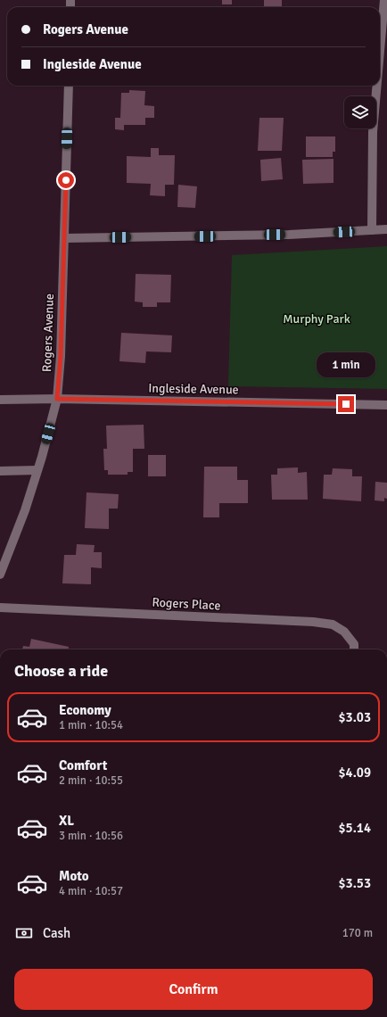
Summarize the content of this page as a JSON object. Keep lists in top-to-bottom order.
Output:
{
  "streets": {
    "street": ["Rogers Avenue", "Ingleside Avenue", "Rogers Place"]
  },
  "crossings": [
    ["Rogers Avenue", "Ingleside Avenue"]
  ],
  "parks": ["Murphy Park"],
  "page": {
    "banner": ["Rogers Avenue", "Ingleside Avenue"],
    "bubble": "1 min",
    "heading": "Choose a ride",
    "list": [
      {
        "name": "Economy",
        "note": "1 min · 10:54",
        "value": "$3.03"
      },
      {
        "name": "Comfort",
        "note": "2 min · 10:55",
        "value": "$4.09"
      },
      {
        "name": "XL",
        "note": "3 min · 10:56",
        "value": "$5.14"
      },
      {
        "name": "Moto",
        "note": "4 min · 10:57",
        "value": "$3.53"
      }
    ],
    "pay": ["Cash", "170 m"],
    "buttons": "Confirm"
  }
}
